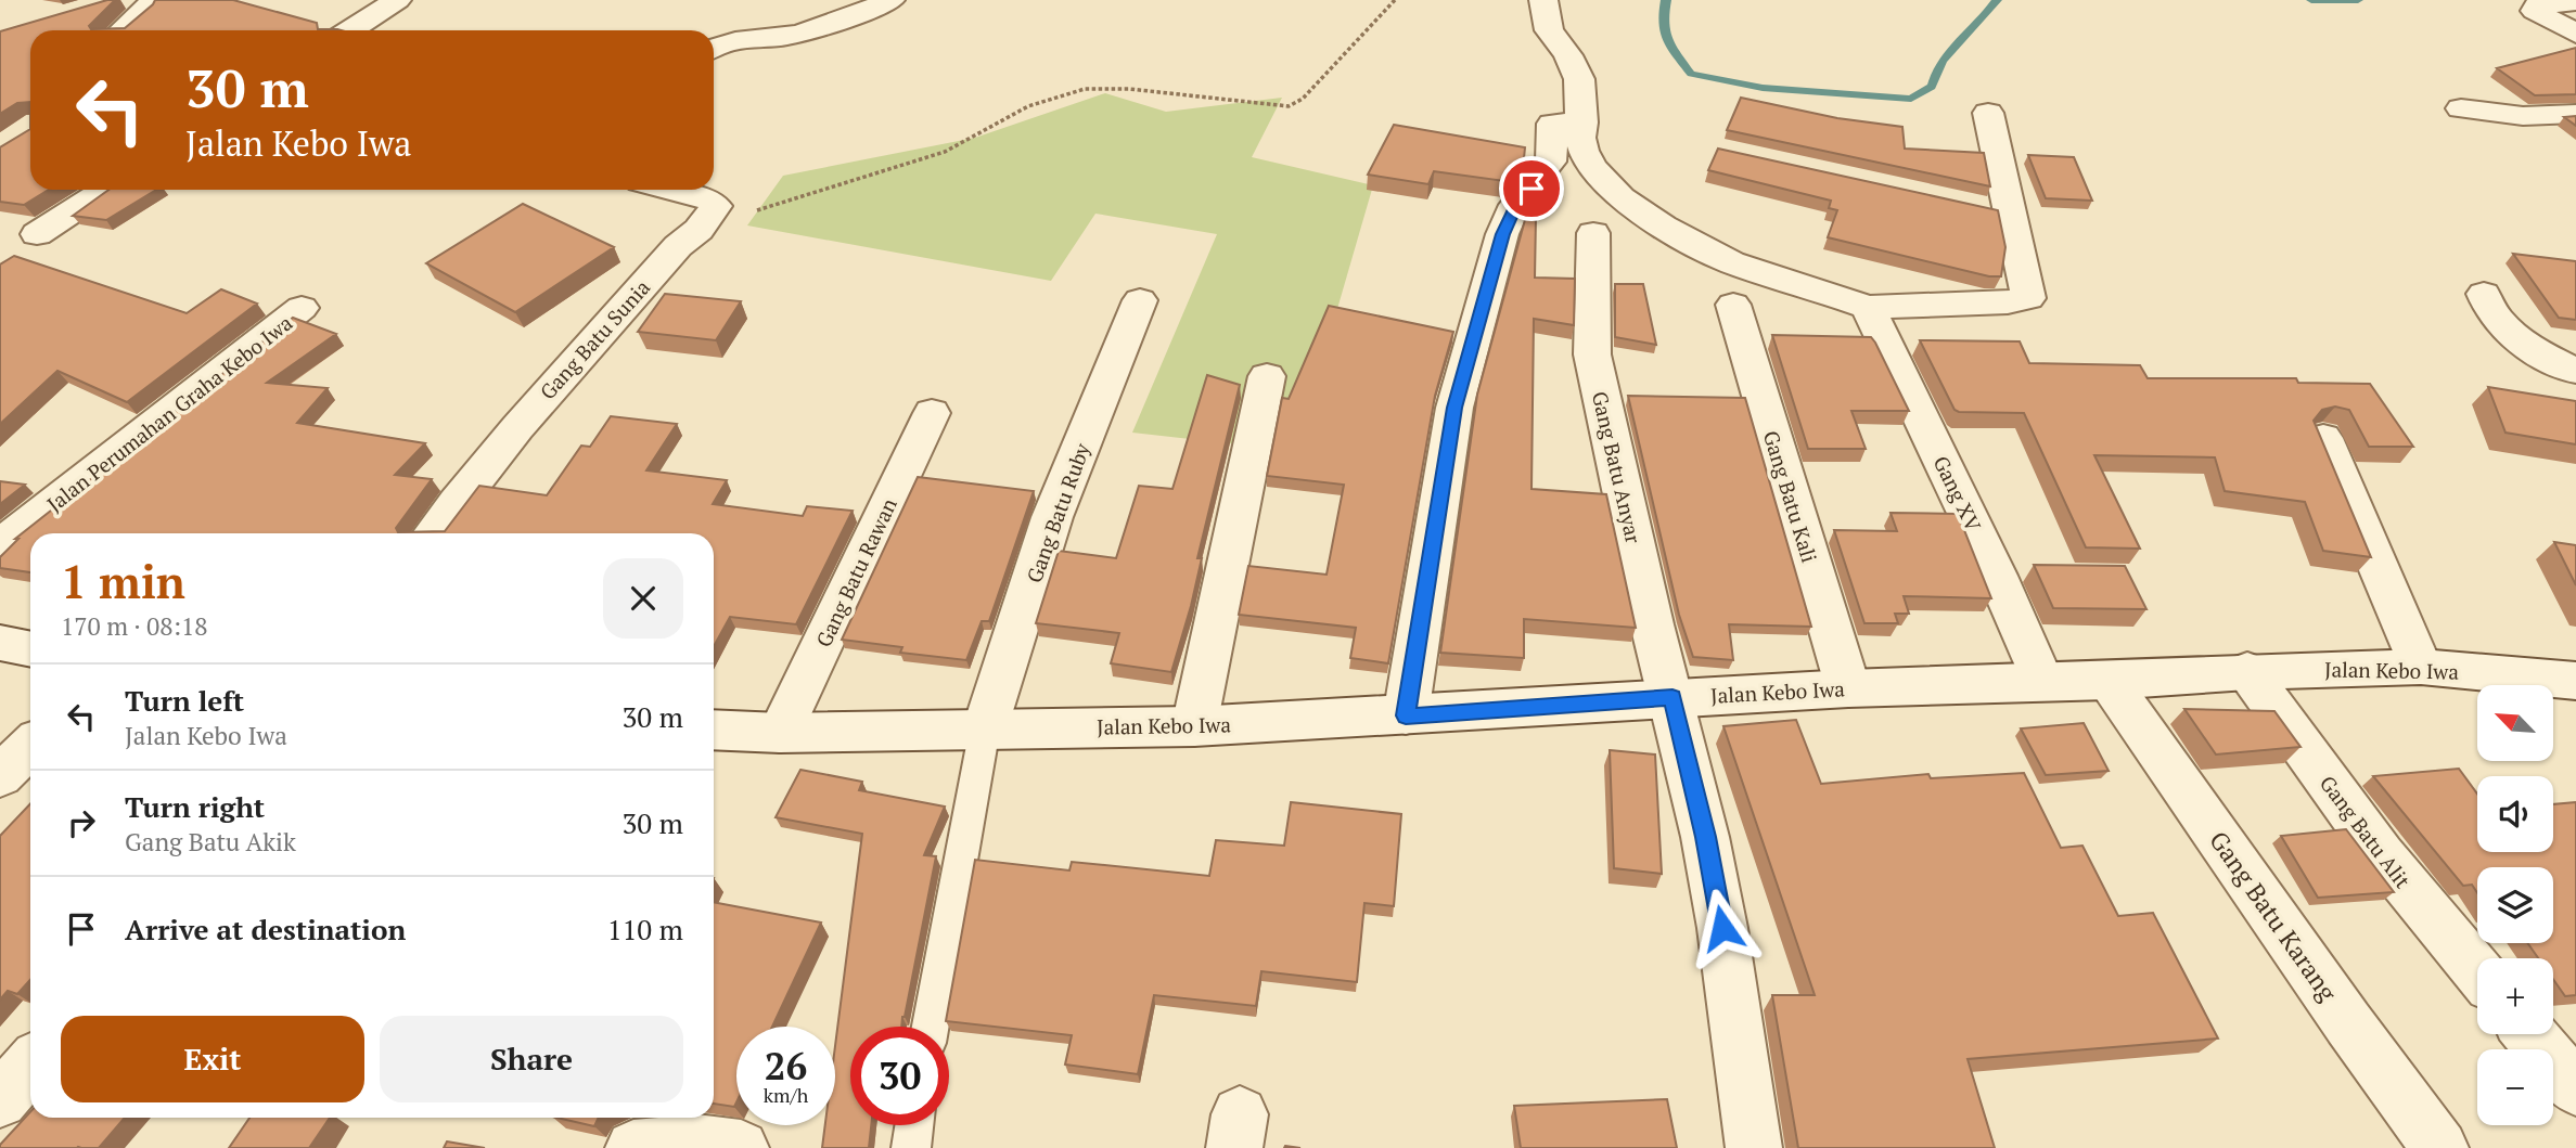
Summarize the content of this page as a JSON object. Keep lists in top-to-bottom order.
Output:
{
  "streets": {
    "street": [
      "Gang Batu Sunia",
      "Jalan Perumahan Graha Kebo Iwa",
      "Gang Batu Anyar",
      "Gang XV",
      "Gang Batu Kali",
      "Gang Batu Ruby",
      "Gang Batu Rawan",
      "Jalan Kebo Iwa",
      "Gang Batu Alit",
      "Gang Batu Karang"
    ]
  },
  "crossings": [
    ["Gang Batu Anyar", "Jalan Kebo Iwa"],
    ["Gang XV", "Jalan Kebo Iwa"],
    ["Gang Batu Kali", "Jalan Kebo Iwa"],
    ["Gang Batu Ruby", "Jalan Kebo Iwa"],
    ["Gang Batu Rawan", "Jalan Kebo Iwa"],
    ["Jalan Kebo Iwa", "Gang Batu Alit"],
    ["Jalan Kebo Iwa", "Gang Batu Karang"]
  ],
  "north": "top left",
  "page": {
    "turn": ["30 m", "Jalan Kebo Iwa"],
    "heading": ["1 min", "170 m · 08:18"],
    "list": [
      {
        "name": "Turn left",
        "note": "Jalan Kebo Iwa",
        "value": "30 m"
      },
      {
        "name": "Turn right",
        "note": "Gang Batu Akik",
        "value": "30 m"
      },
      {
        "name": "Arrive at destination",
        "value": "110 m"
      }
    ],
    "map_buttons": ["+", "−"],
    "buttons": ["Exit", "Share"],
    "speed": "26 km/h",
    "limit": "30"
  }
}
